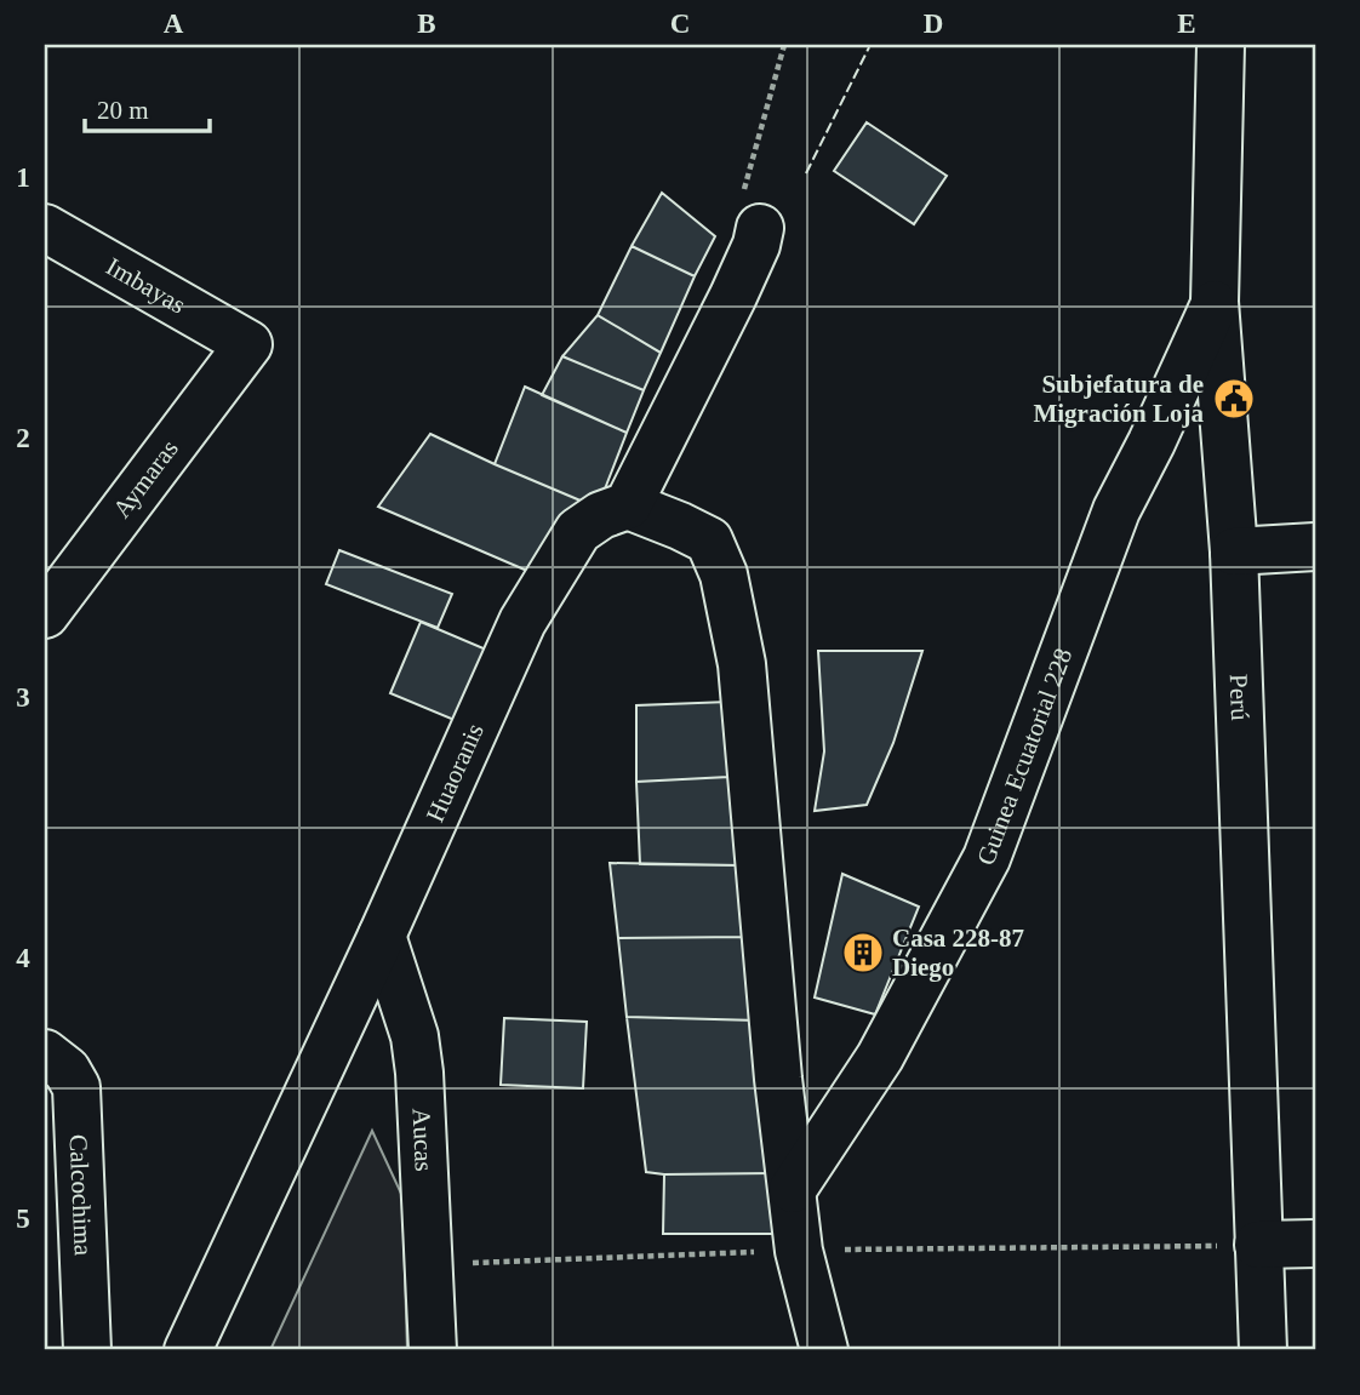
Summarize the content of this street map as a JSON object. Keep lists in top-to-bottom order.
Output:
{
  "streets": {
    "street": [
      "Imbayas",
      "Aymaras",
      "Perú",
      "Guinea Ecuatorial 228",
      "Huaoranis",
      "Aucas",
      "Calcochima"
    ]
  },
  "crossings": [
    ["Imbayas", "Aymaras"],
    ["Perú", "Guinea Ecuatorial 228"],
    ["Huaoranis", "Aucas"]
  ],
  "places": {
    "public building": ["Subjefatura de Migración Loja"],
    "building": ["Casa 228-87 Diego"]
  },
  "scale_bar": "20 m",
  "grid": {
    "columns": [
      "A",
      "B",
      "C",
      "D",
      "E"
    ],
    "rows": [
      "1",
      "2",
      "3",
      "4",
      "5"
    ]
  }
}
